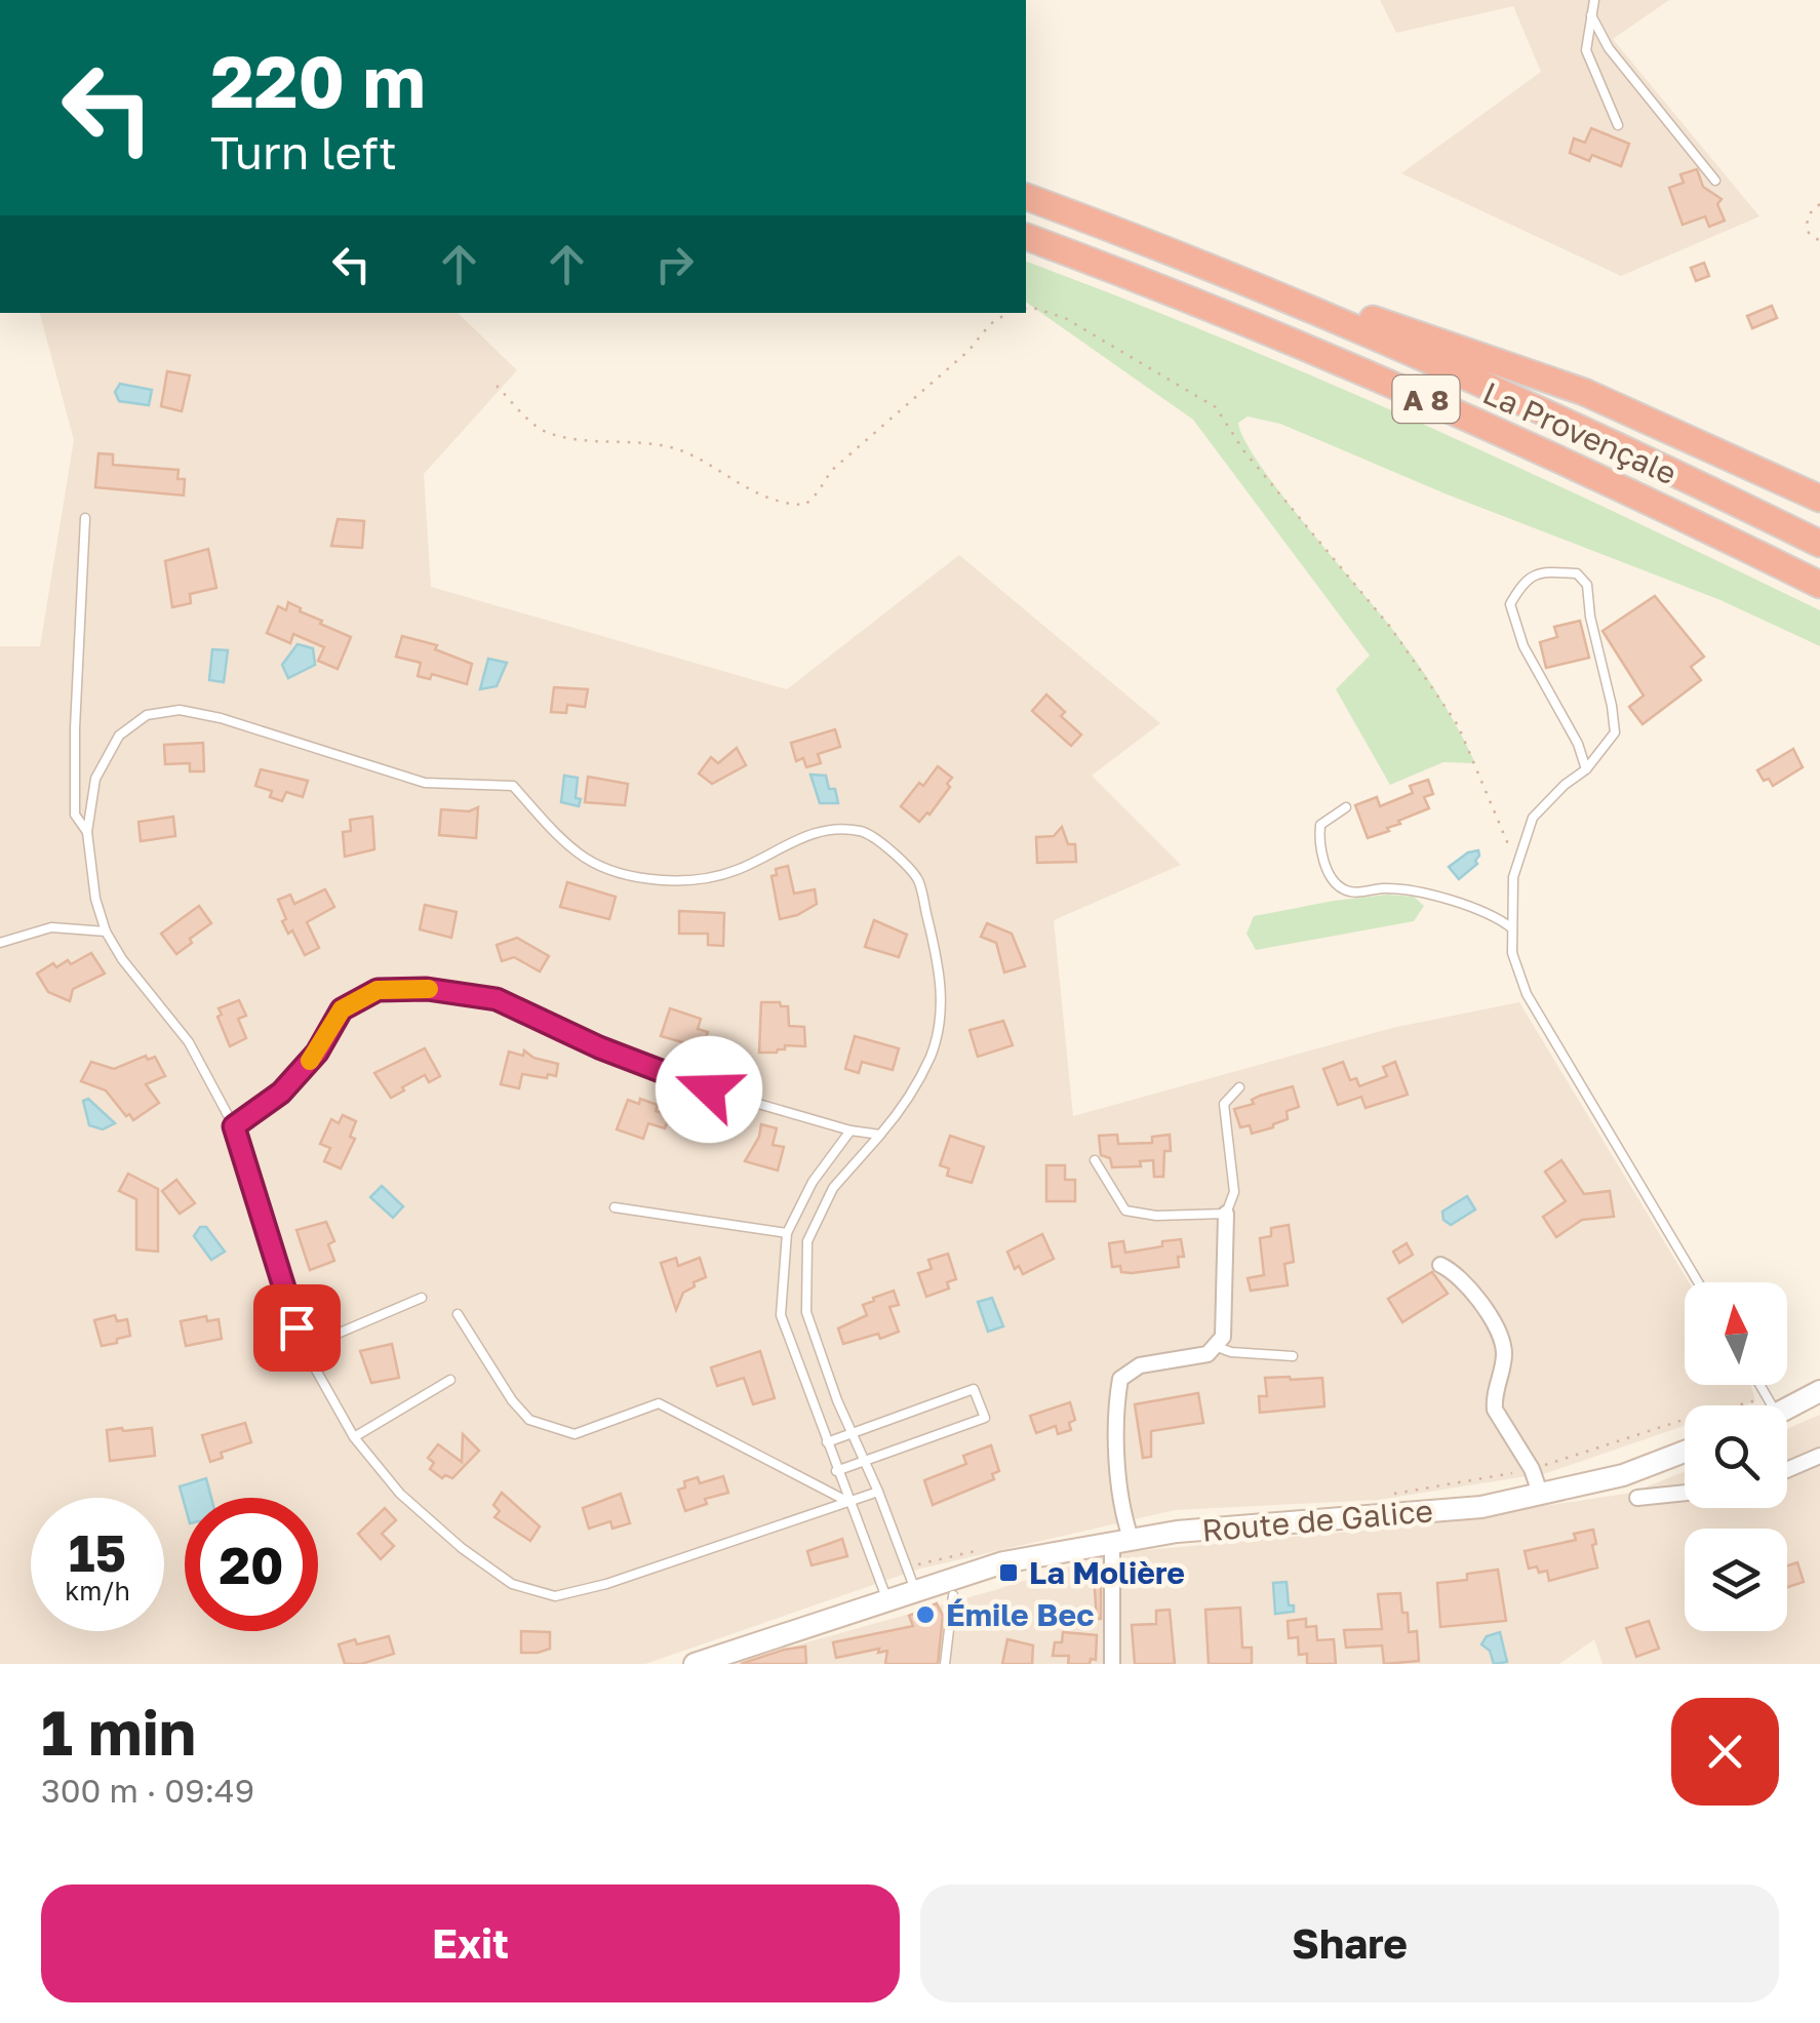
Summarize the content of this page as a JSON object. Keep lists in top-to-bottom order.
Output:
{
  "streets": {
    "highway": ["A 8", "La Provençale"],
    "main road": ["Route de Galice"]
  },
  "places": {
    "transit": ["La Molière"],
    "other": ["Émile Bec"]
  },
  "north": "top",
  "page": {
    "turn": ["220 m", "Turn left"],
    "speed": "15 km/h",
    "limit": "20",
    "heading": ["1 min", "300 m · 09:49"],
    "buttons": ["Exit", "Share"]
  }
}
